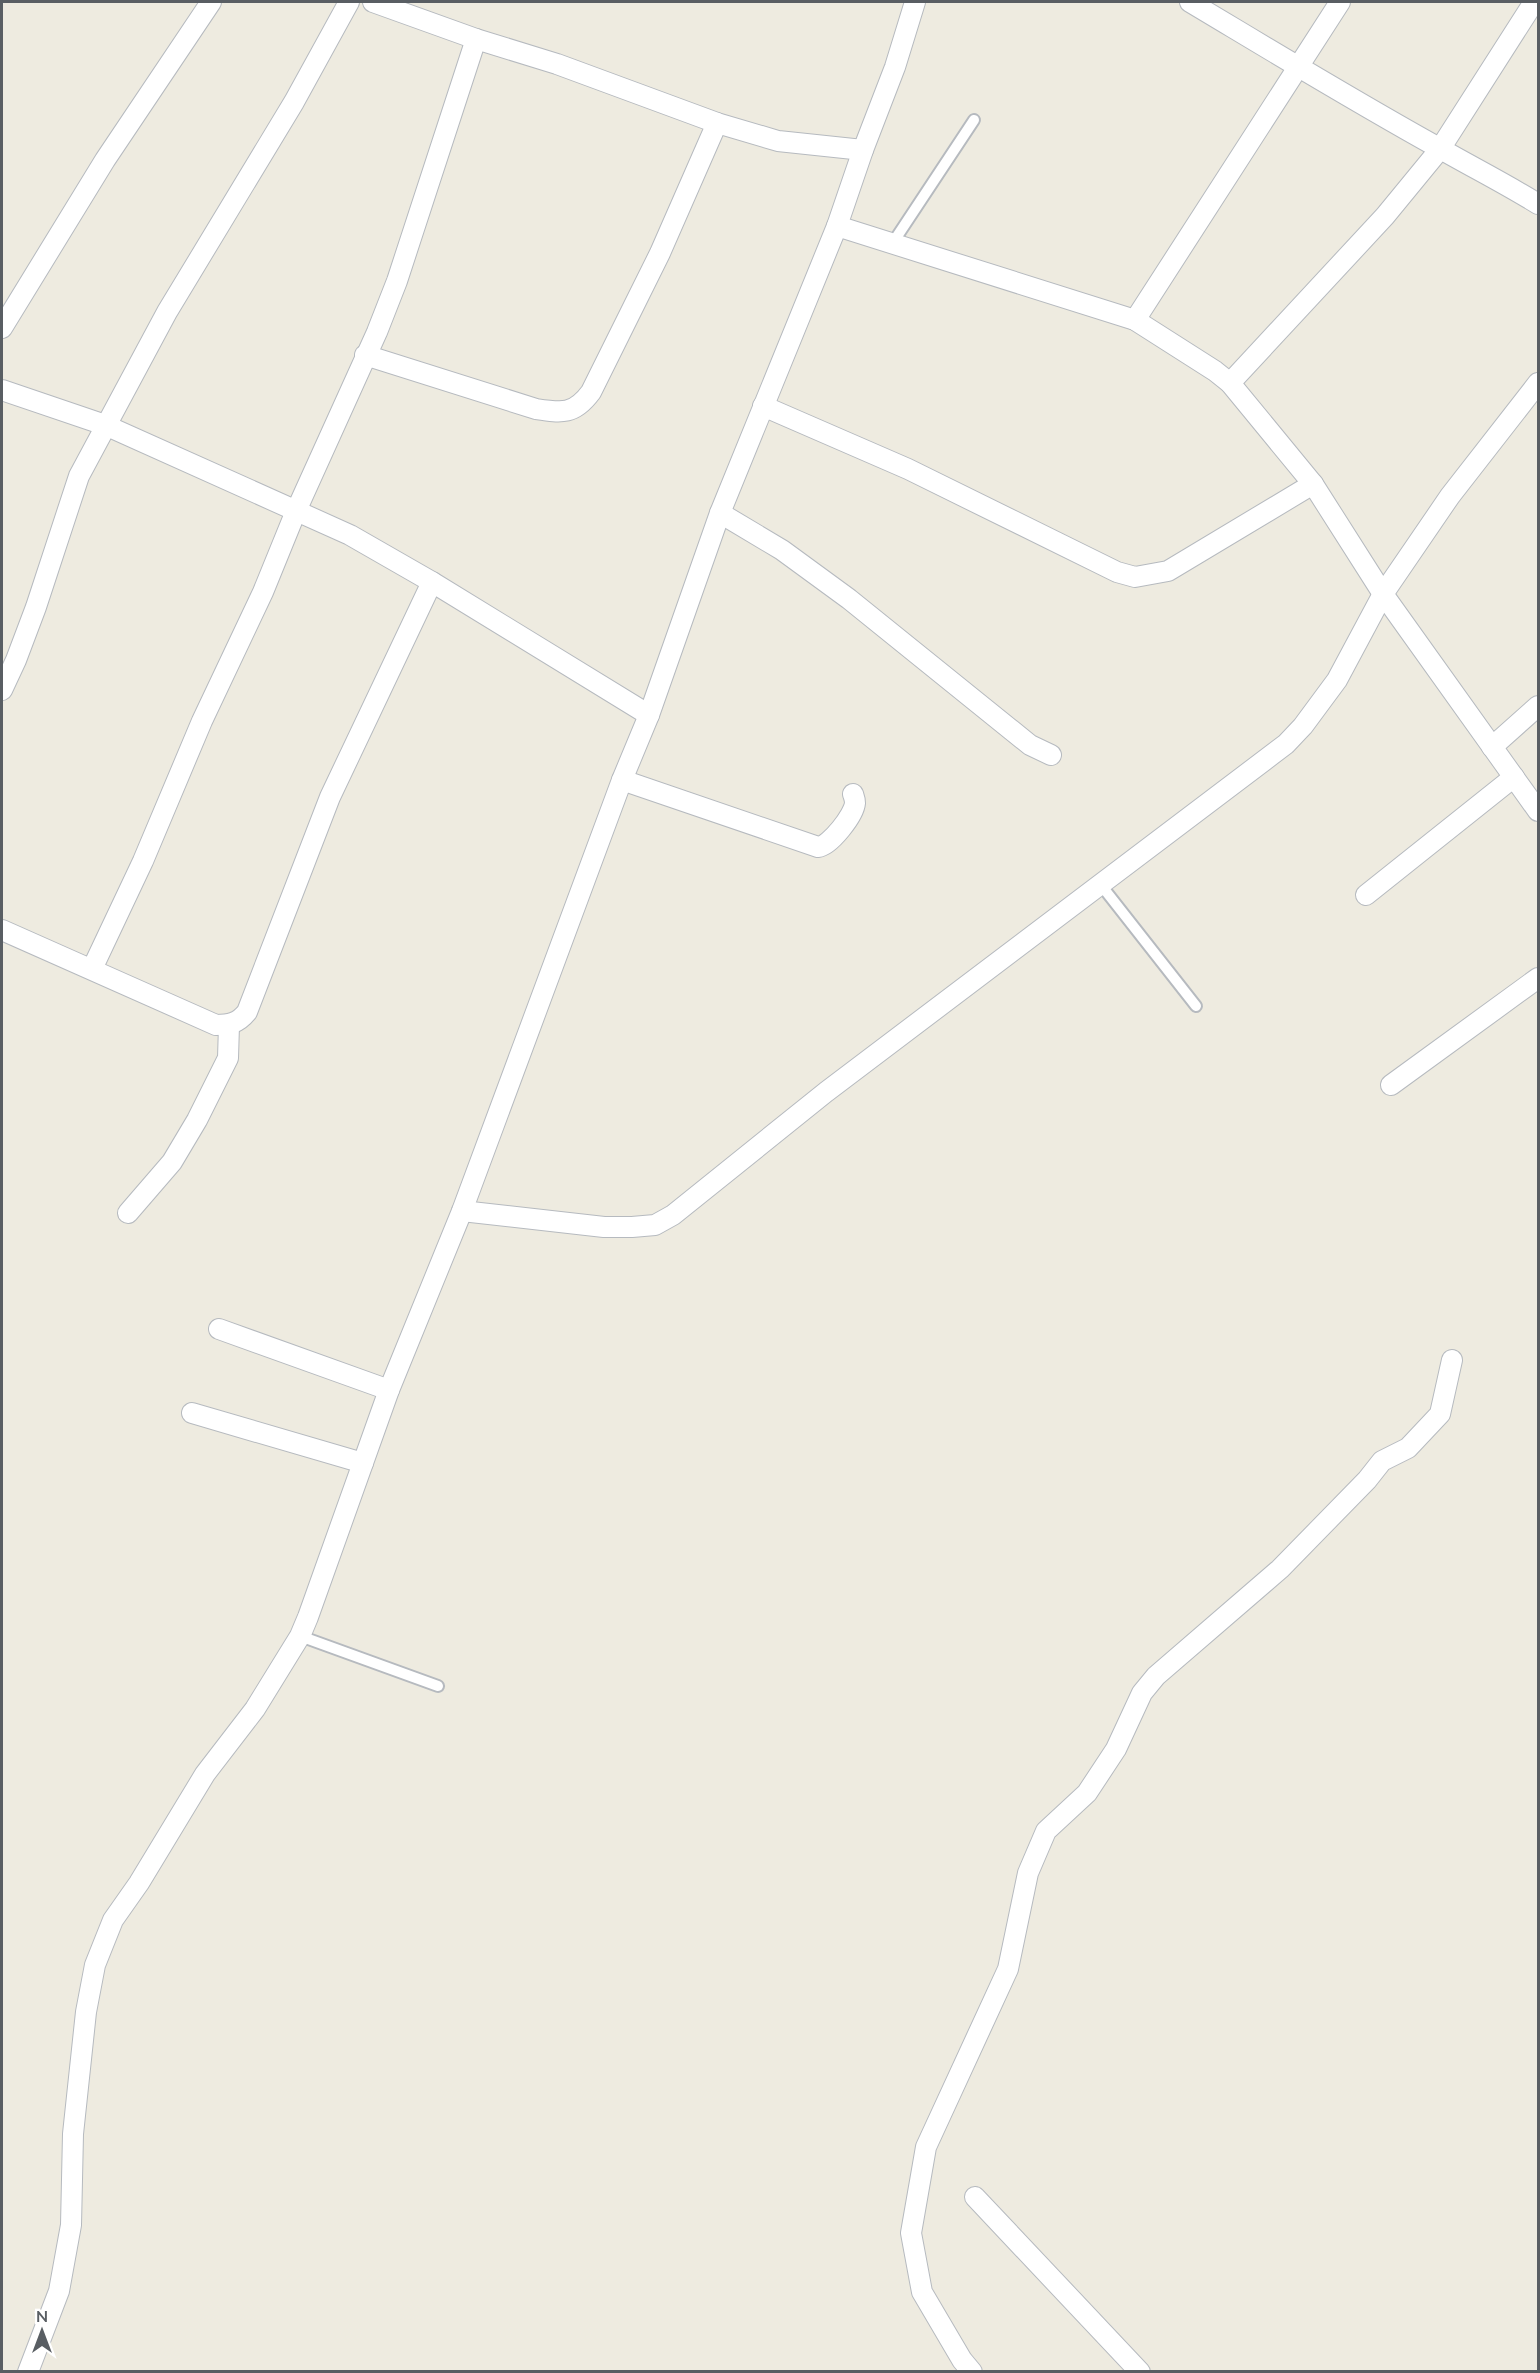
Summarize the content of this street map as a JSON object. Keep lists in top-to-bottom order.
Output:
{
  "north": "top"
}
